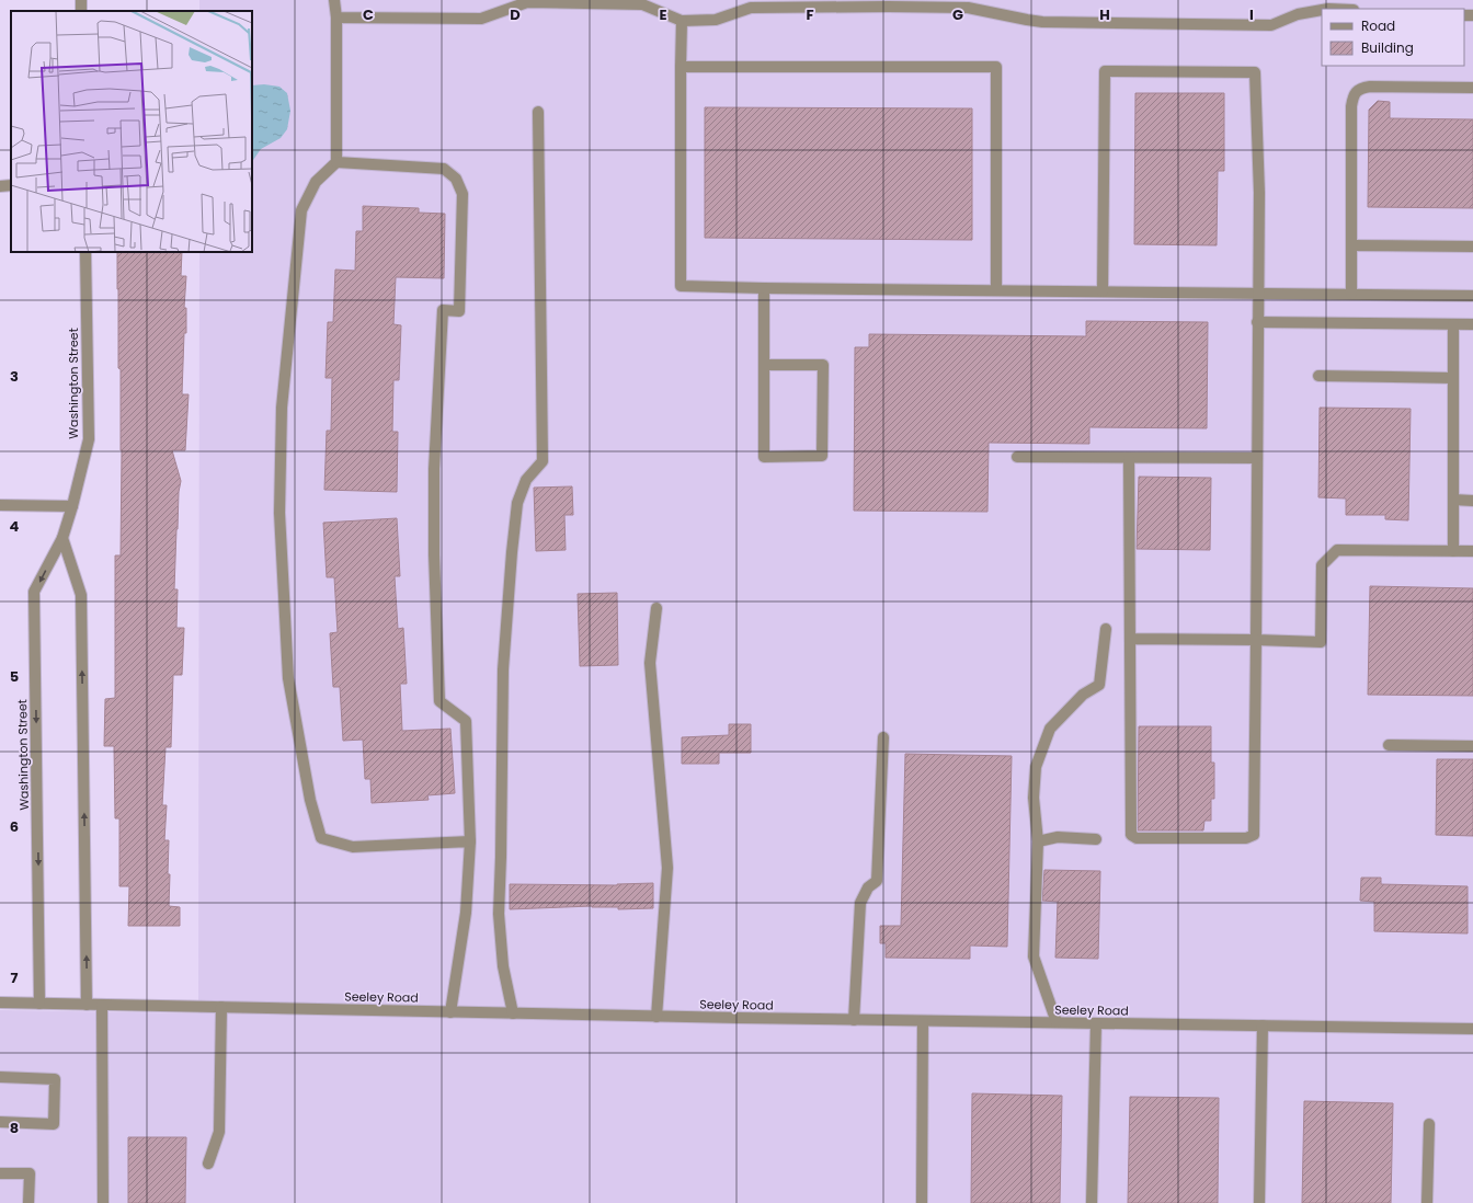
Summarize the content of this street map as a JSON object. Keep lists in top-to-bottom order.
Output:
{
  "streets": {
    "street": ["Washington Street", "Seeley Road"]
  },
  "crossings": [
    ["Washington Street", "Seeley Road"]
  ],
  "legend": ["Road", "Building"],
  "grid": {
    "columns": [
      "C",
      "D",
      "E",
      "F",
      "G",
      "H",
      "I"
    ],
    "rows": [
      "3",
      "4",
      "5",
      "6",
      "7",
      "8"
    ]
  }
}
